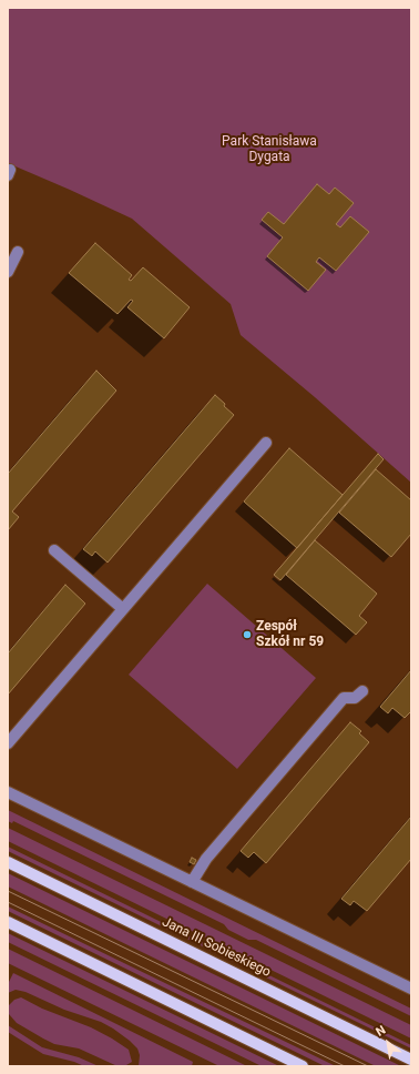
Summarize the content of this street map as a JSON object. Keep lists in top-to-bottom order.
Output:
{
  "streets": {
    "main road": ["Jana III Sobieskiego"]
  },
  "parks": ["Park Stanisława Dygata"],
  "places": ["Zespół Szkół nr 59"],
  "north": "top left"
}
